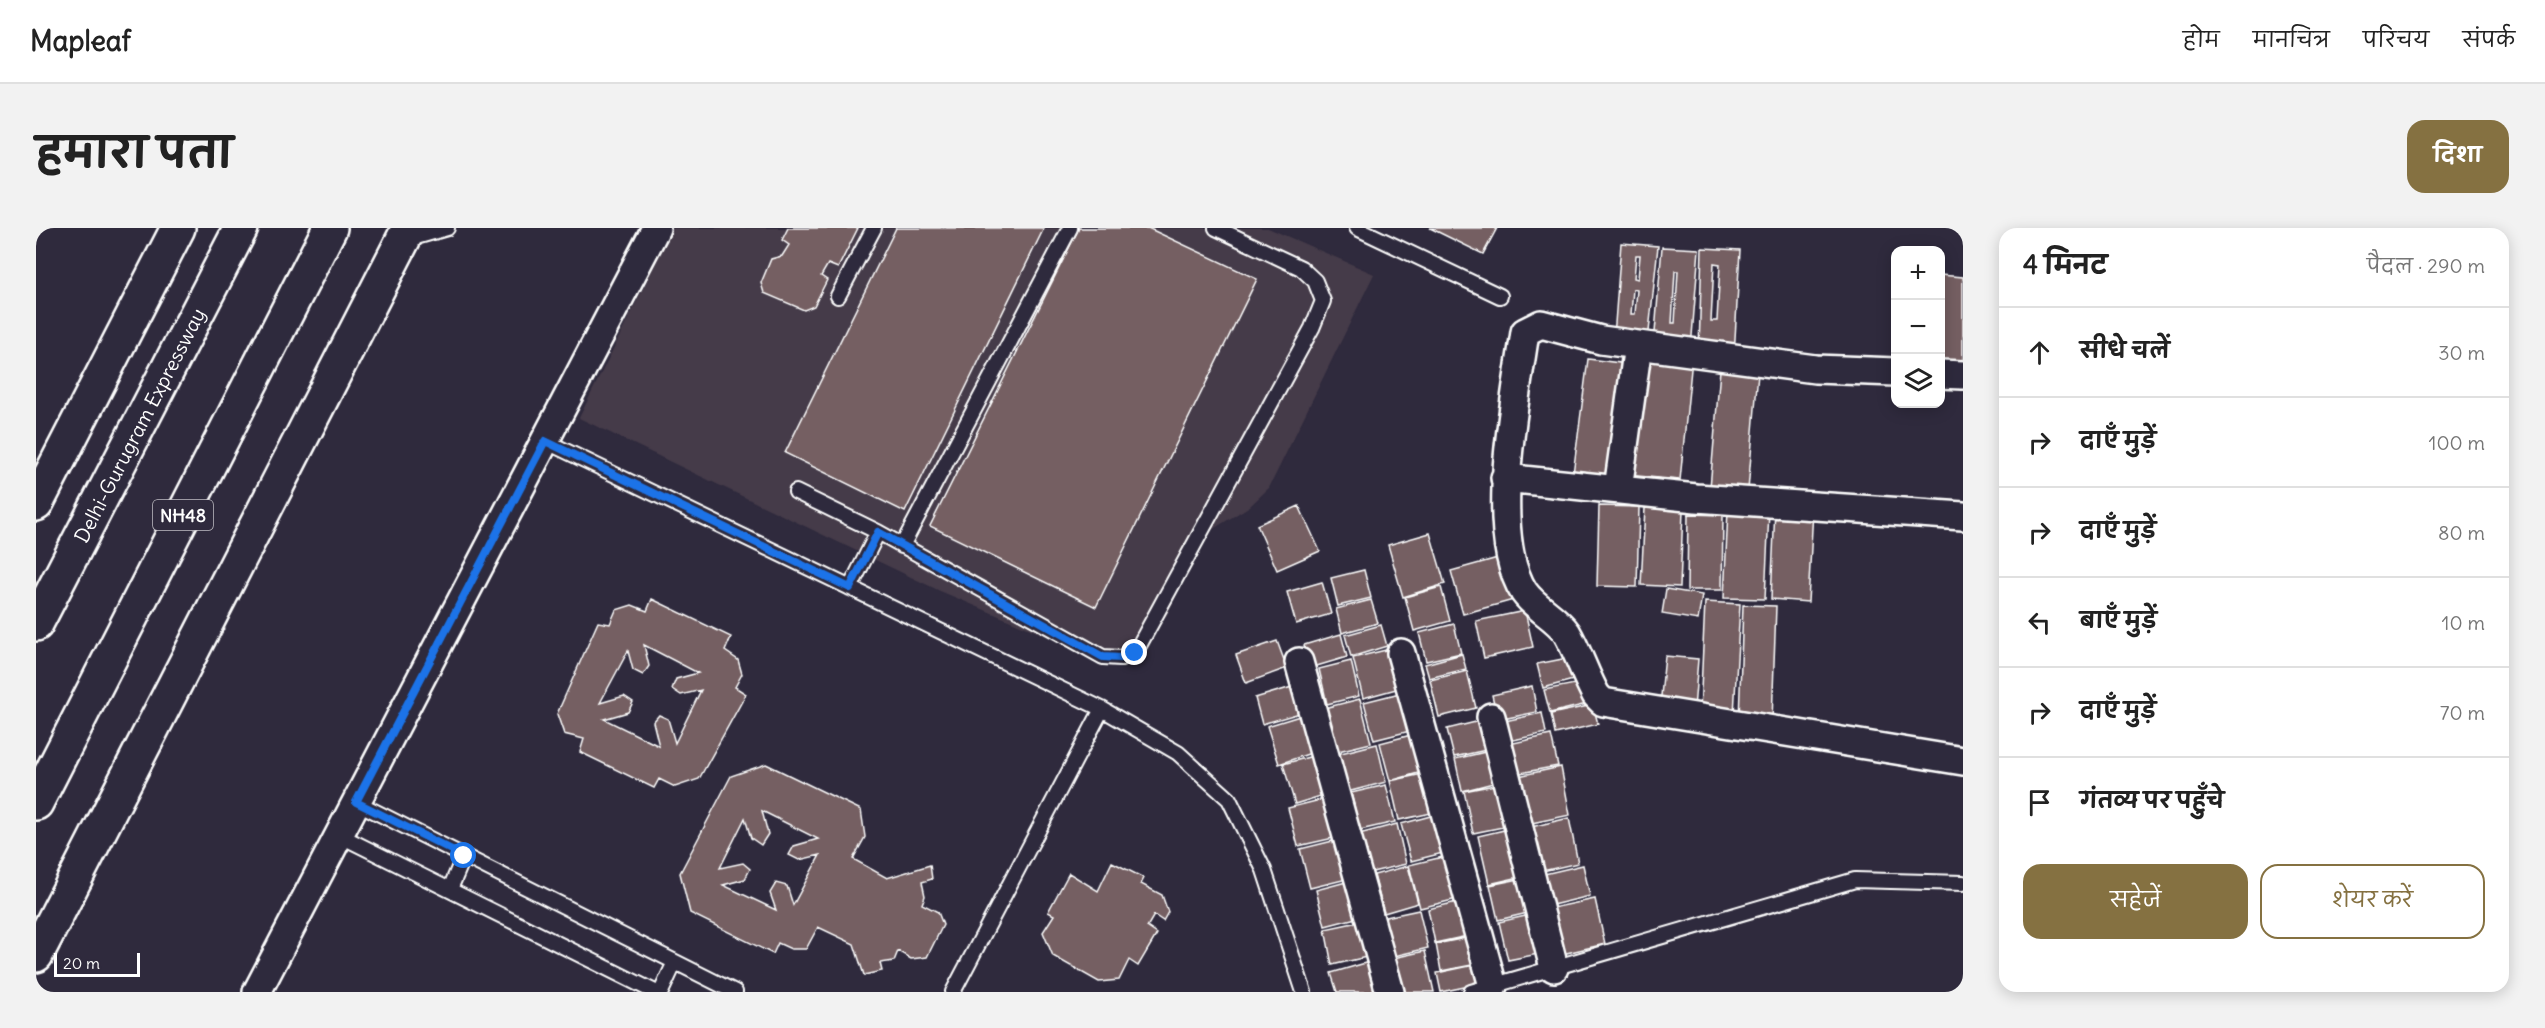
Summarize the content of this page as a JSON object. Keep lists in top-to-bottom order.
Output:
{
  "streets": {
    "main road": ["Delhi-Gurugram Expressway", "NH48"]
  },
  "scale_bar": "20 m",
  "page": {
    "header": "Mapleaf",
    "nav": [
      "होम",
      "मानचित्र",
      "परिचय",
      "संपर्क"
    ],
    "title": "हमारा पता",
    "buttons": [
      "दिशा",
      ["सहेजें", "शेयर करें"]
    ],
    "heading": ["4 मिनट", "पैदल · 290 m"],
    "map_buttons": ["+", "−"],
    "list": [
      ["सीधे चलें", "30 m"],
      ["दाएँ मुड़ें", "100 m"],
      ["दाएँ मुड़ें", "80 m"],
      ["बाएँ मुड़ें", "10 m"],
      ["दाएँ मुड़ें", "70 m"],
      "गंतव्य पर पहुँचे"
    ],
    "scale": "20 m"
  }
}
